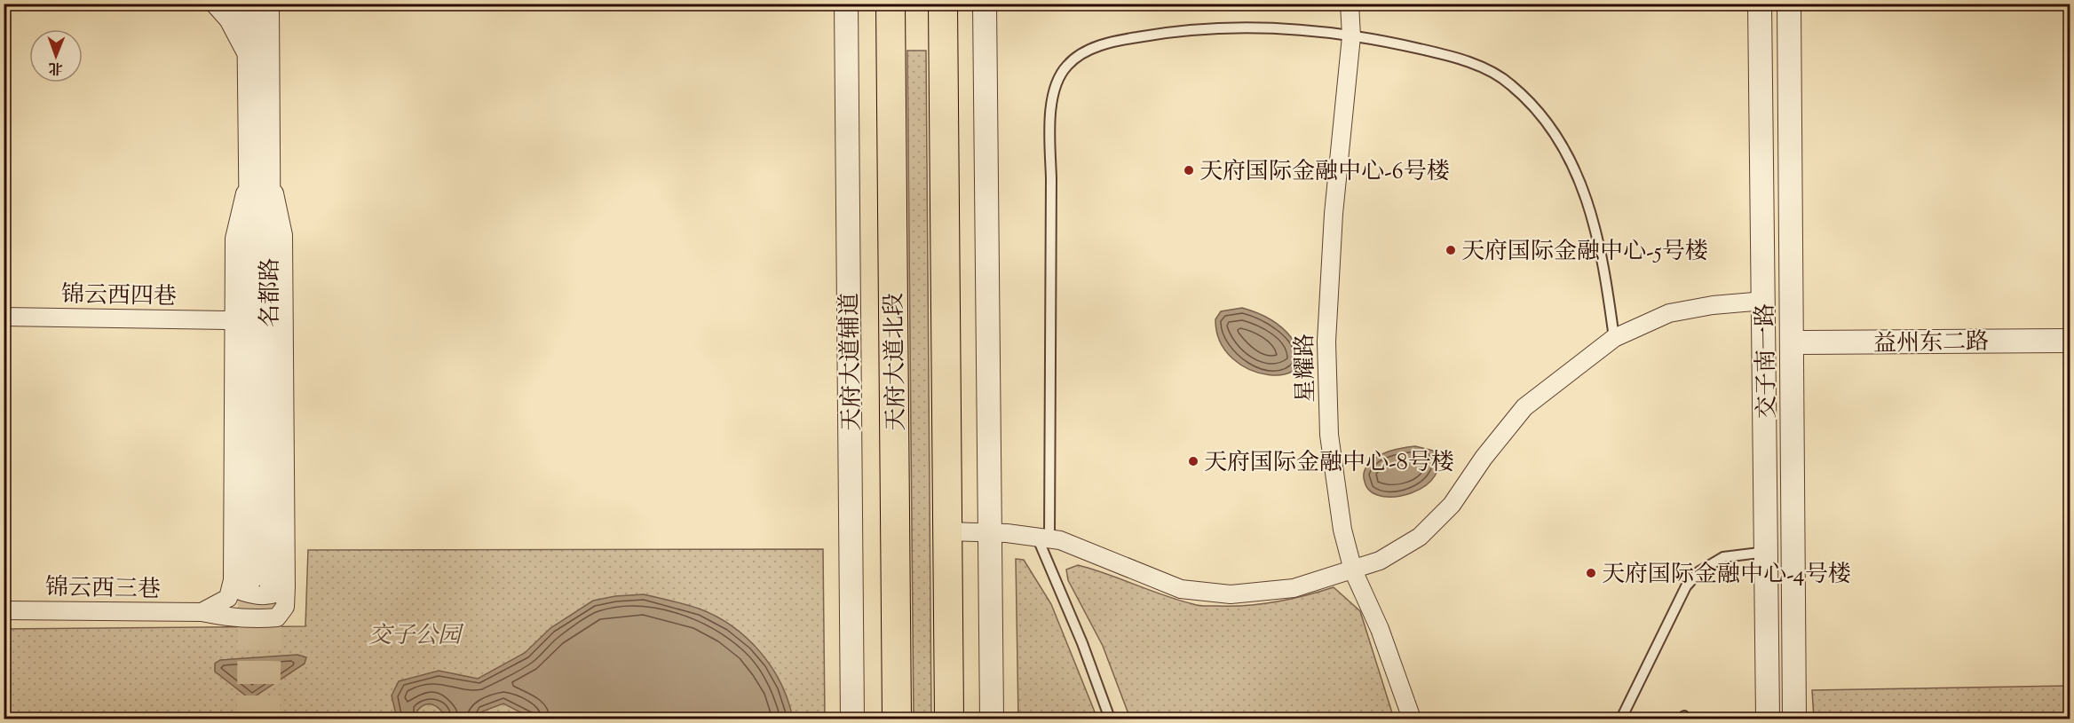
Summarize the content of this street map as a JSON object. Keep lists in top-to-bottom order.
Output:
{
  "streets": {
    "main road": ["天府大道北段"],
    "street": [
      "名都路",
      "锦云西四巷",
      "益州东二路",
      "交子南一路",
      "天府大道辅道",
      "星耀路",
      "锦云西三巷"
    ]
  },
  "crossings": [
    ["名都路", "锦云西三巷"],
    ["益州东二路", "交子南一路"]
  ],
  "parks": ["交子公园"],
  "places": [
    "天府国际金融中心-6号楼",
    "天府国际金融中心-5号楼",
    "天府国际金融中心-8号楼",
    "天府国际金融中心-4号楼"
  ],
  "north": "bottom"
}
